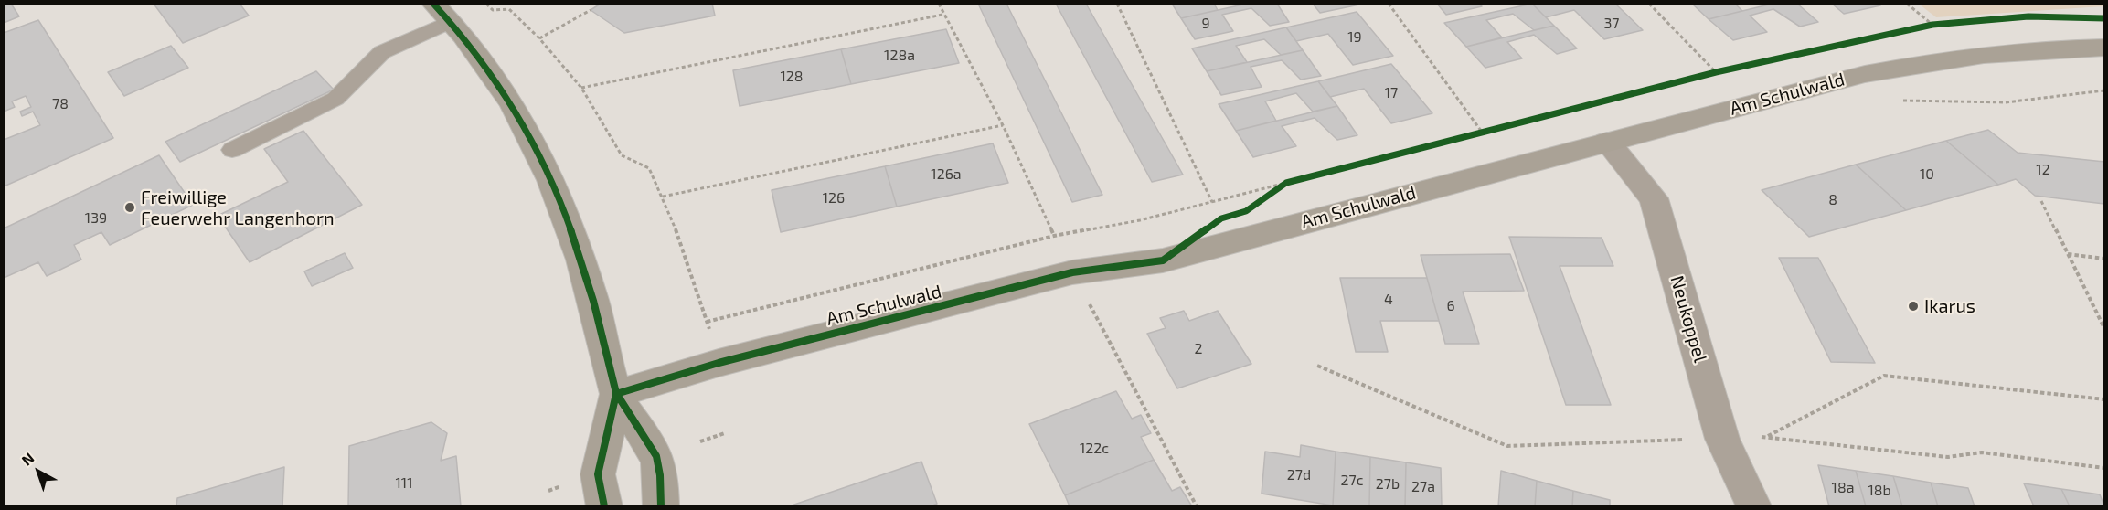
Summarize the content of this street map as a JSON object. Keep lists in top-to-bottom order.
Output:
{
  "streets": {
    "street": ["Am Schulwald", "Neukoppel"]
  },
  "crossings": [
    ["Am Schulwald", "Neukoppel"]
  ],
  "places": ["Freiwillige Feuerwehr Langenhorn", "Ikarus"],
  "house_numbers": [
    "9",
    "37",
    "19",
    "128a",
    "128",
    "17",
    "78",
    "12",
    "126a",
    "10",
    "126",
    "8",
    "139",
    "4",
    "6",
    "2",
    "122c",
    "27d",
    "27c",
    "111",
    "27b",
    "27a",
    "18a",
    "18b"
  ],
  "north": "top left"
}
